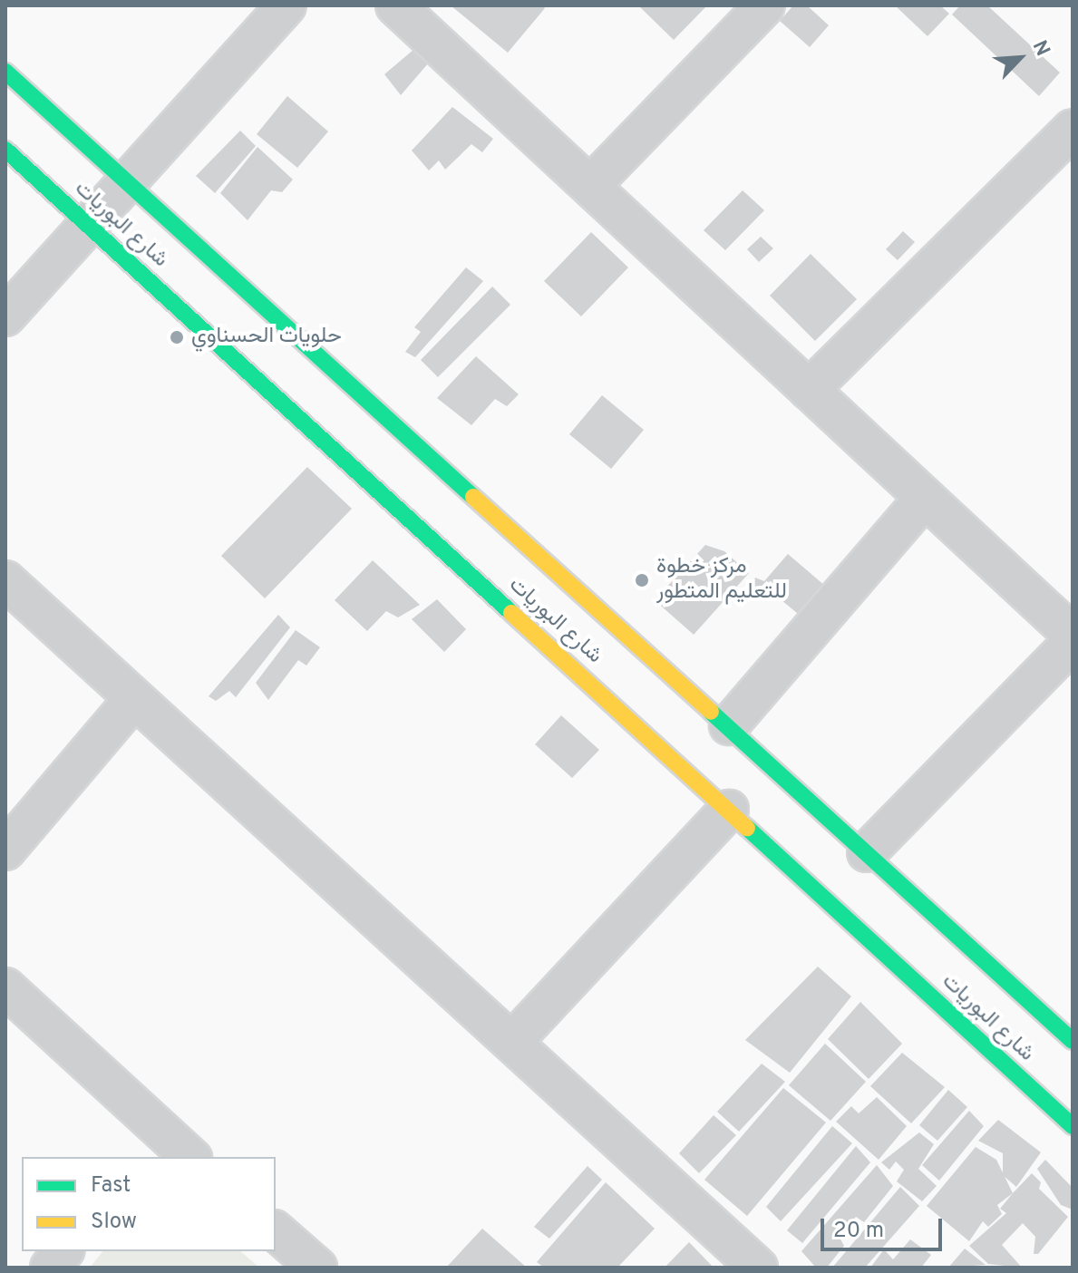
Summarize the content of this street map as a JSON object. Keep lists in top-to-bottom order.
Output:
{
  "streets": {
    "street": ["شارع البوريات"]
  },
  "places": ["حلويات الحسناوي", "مركز خطوة للتعليم المتطور"],
  "legend": ["Fast", "Slow"],
  "scale_bar": "20 m",
  "north": "top right"
}
